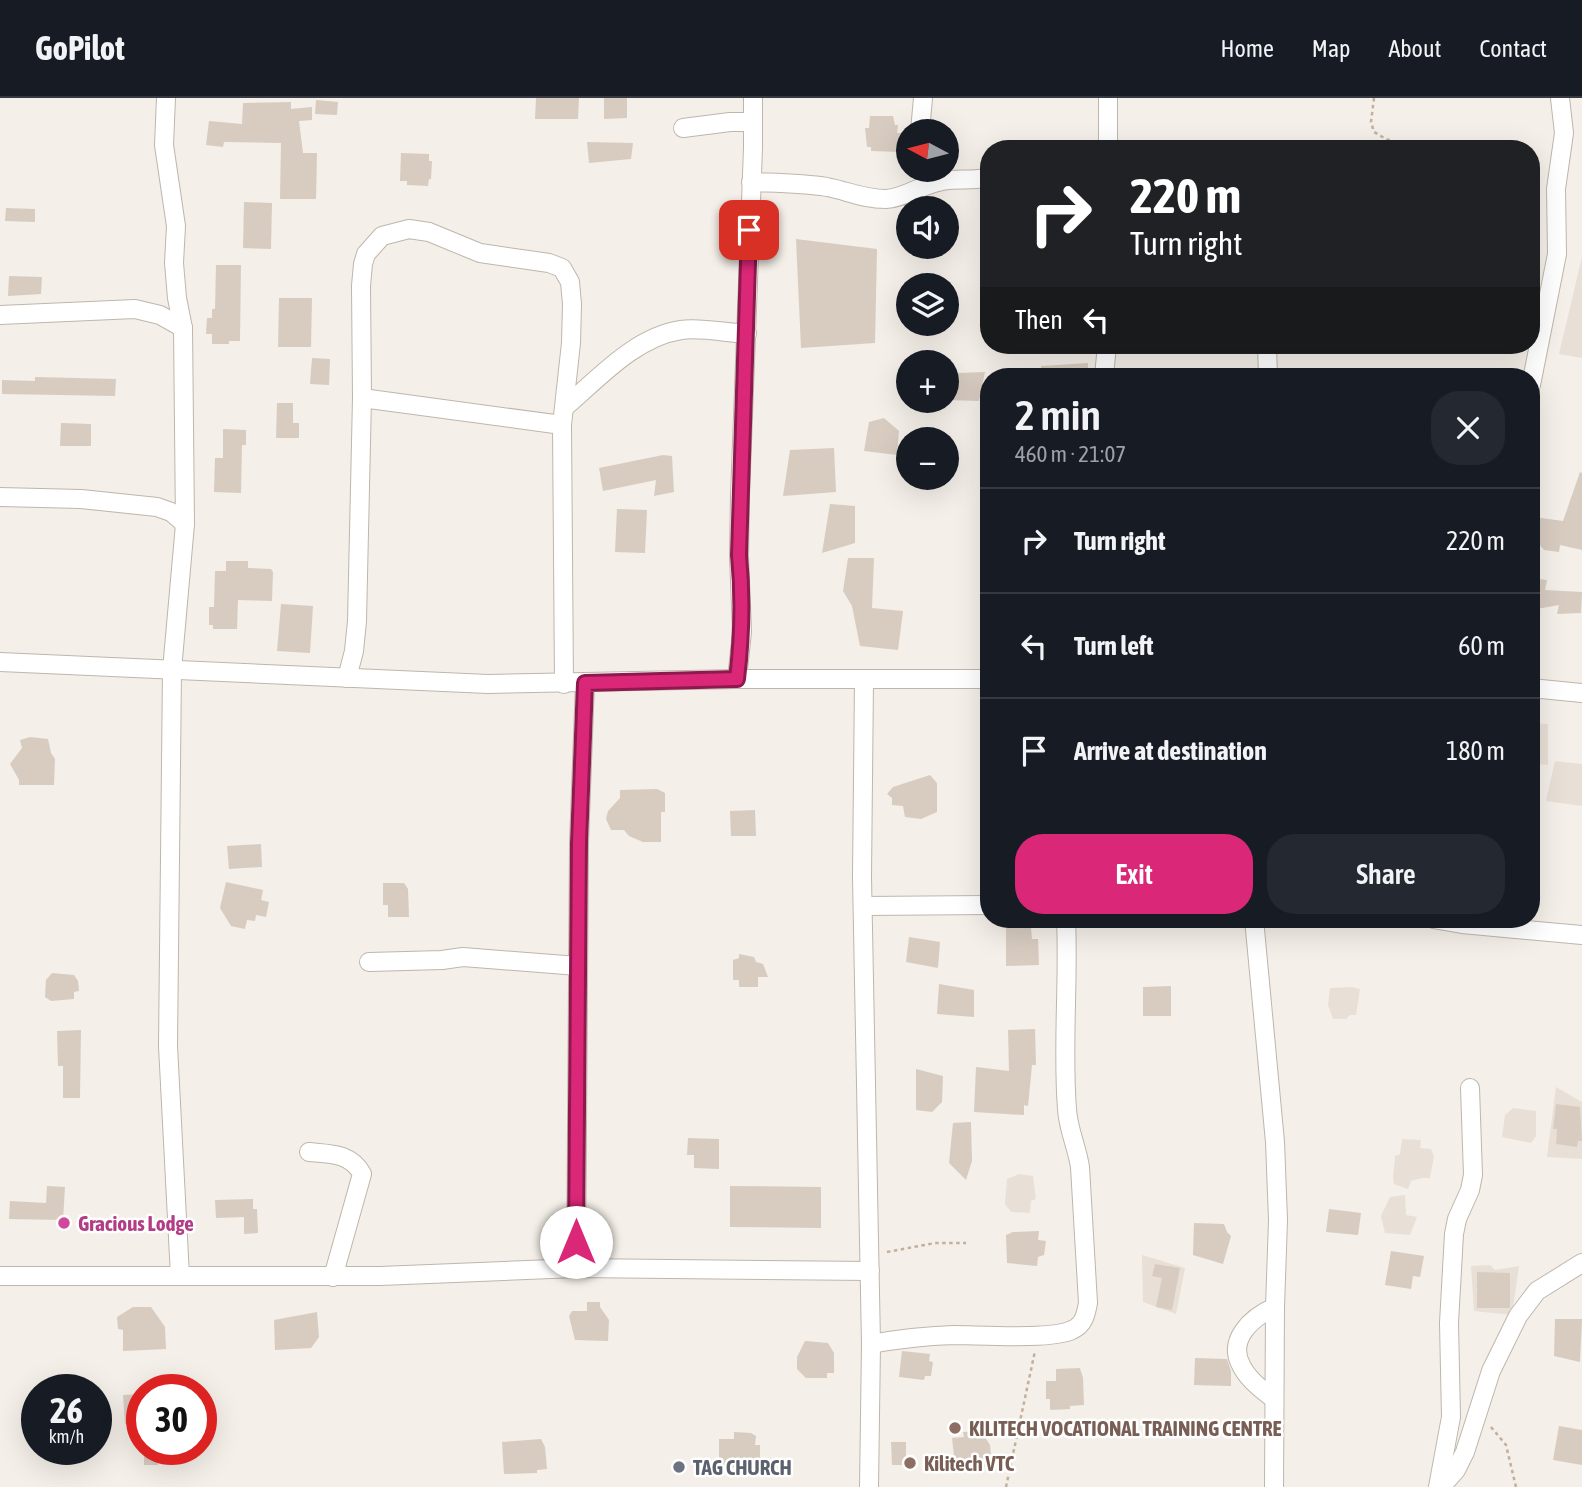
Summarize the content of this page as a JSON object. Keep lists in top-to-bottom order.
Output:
{
  "places": [
    "Gracious Lodge",
    "KILITECH VOCATIONAL TRAINING CENTRE",
    "Kilitech VTC",
    "TAG CHURCH"
  ],
  "north": "left",
  "page": {
    "header": "GoPilot",
    "nav": [
      "Home",
      "Map",
      "About",
      "Contact"
    ],
    "map_buttons": ["+", "−"],
    "turn": ["220 m", "Turn right"],
    "then": "Then",
    "heading": ["2 min", "460 m · 21:07"],
    "list": [
      {
        "name": "Turn right",
        "value": "220 m"
      },
      {
        "name": "Turn left",
        "value": "60 m"
      },
      {
        "name": "Arrive at destination",
        "value": "180 m"
      }
    ],
    "buttons": ["Exit", "Share"],
    "speed": "26 km/h",
    "limit": "30"
  }
}
